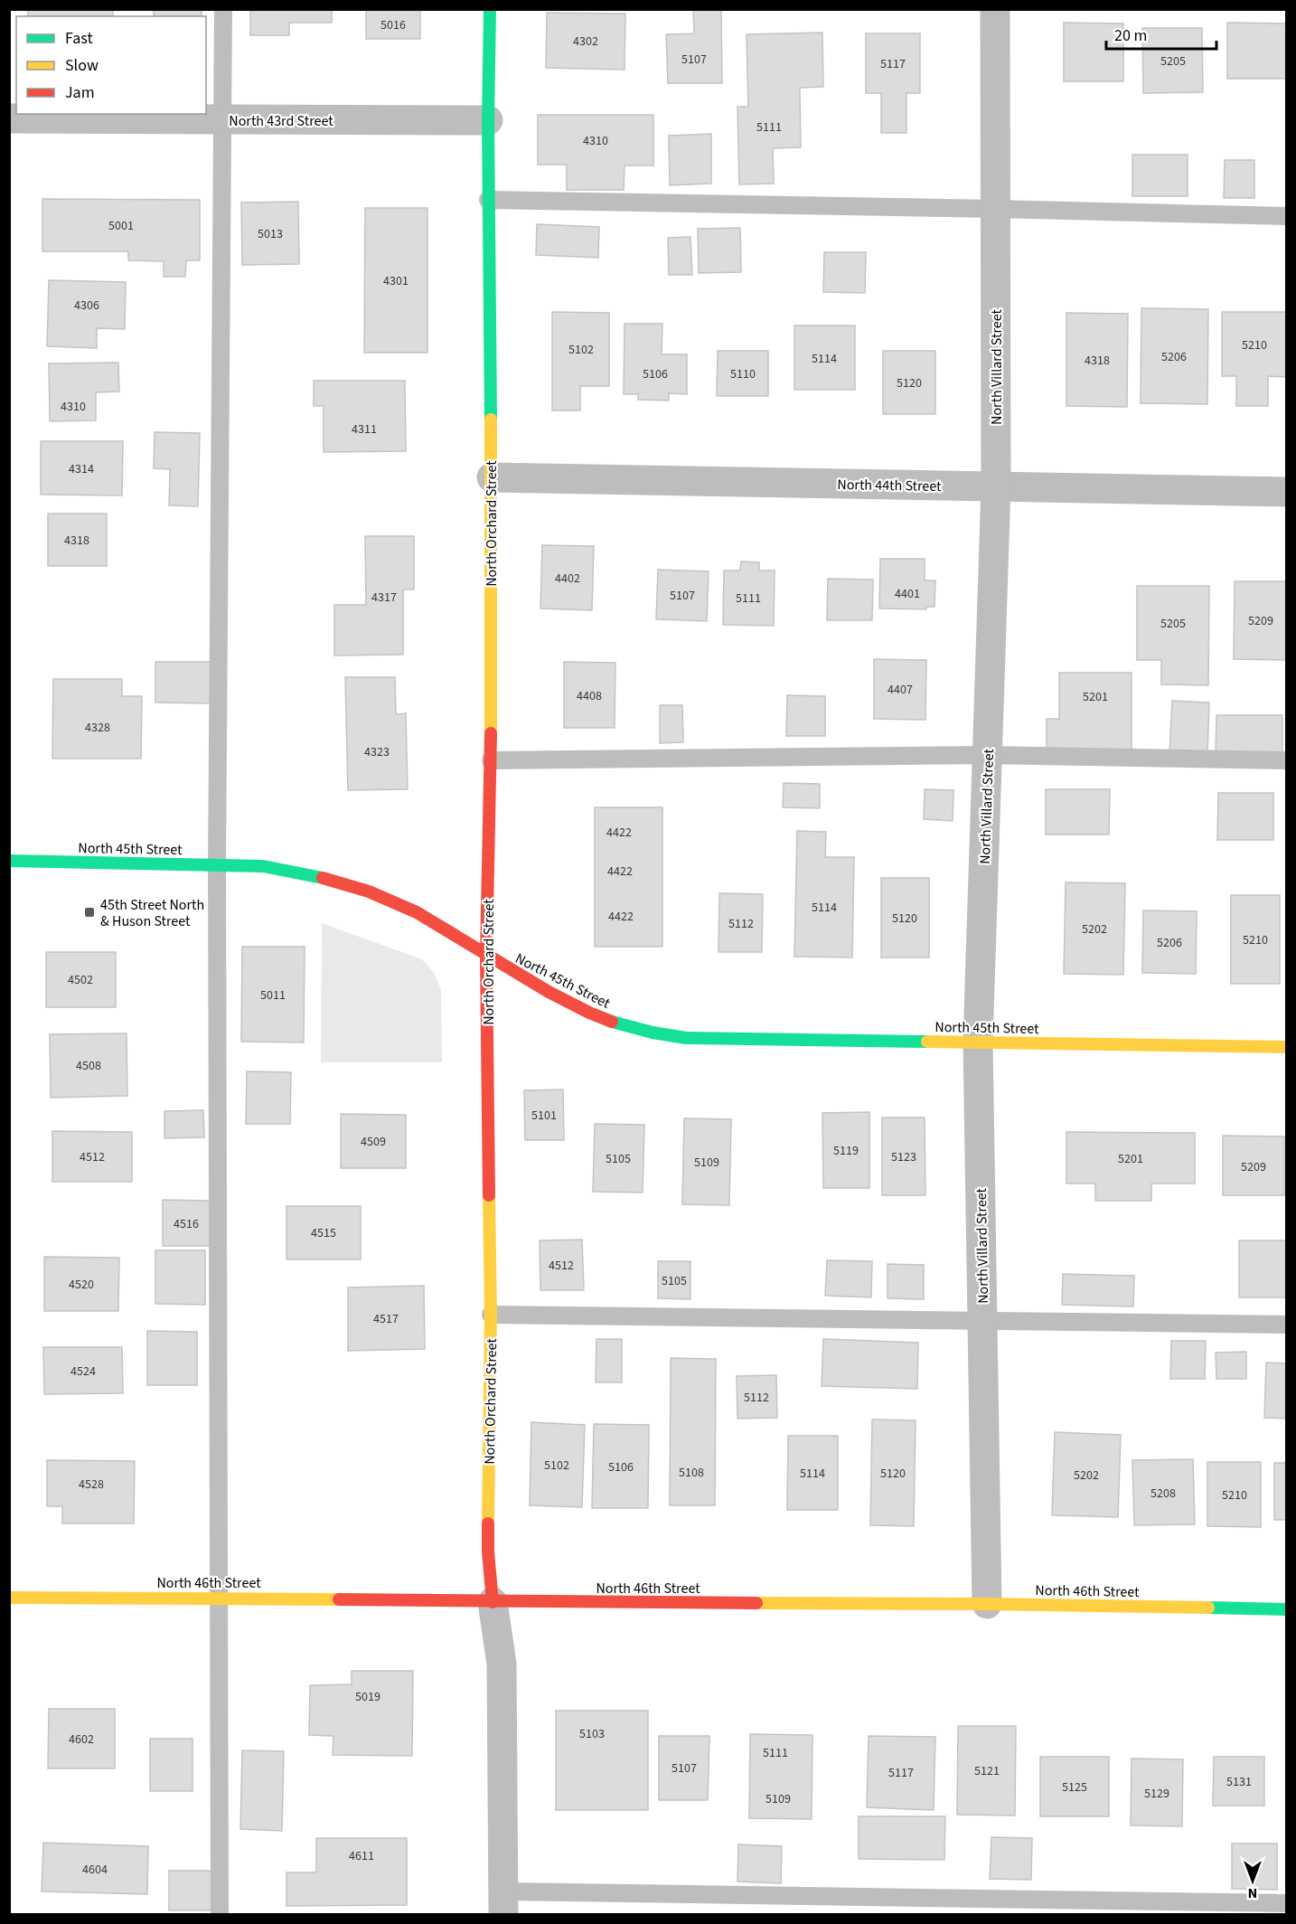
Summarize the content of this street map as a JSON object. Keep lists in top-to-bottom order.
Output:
{
  "streets": {
    "street": [
      "North 43rd Street",
      "North Villard Street",
      "North 44th Street",
      "North Orchard Street",
      "North 45th Street",
      "North 46th Street"
    ]
  },
  "crossings": [
    ["North 43rd Street", "North Orchard Street"],
    ["North Villard Street", "North 44th Street"],
    ["North Villard Street", "North 45th Street"],
    ["North Villard Street", "North 46th Street"],
    ["North 44th Street", "North Orchard Street"],
    ["North Orchard Street", "North 45th Street"],
    ["North Orchard Street", "North 46th Street"]
  ],
  "places": {
    "transit": ["45th Street North & Huson Street"]
  },
  "house_numbers": [
    "5016",
    "4302",
    "5107",
    "5205",
    "5117",
    "5111",
    "4310",
    "5001",
    "5013",
    "4301",
    "4306",
    "5210",
    "5102",
    "5206",
    "5114",
    "4318",
    "5106",
    "5110",
    "5120",
    "4310",
    "4311",
    "4314",
    "4318",
    "4402",
    "4401",
    "5107",
    "4317",
    "5111",
    "5209",
    "5205",
    "4407",
    "4408",
    "5201",
    "4328",
    "4323",
    "4422",
    "4422",
    "5114",
    "4422",
    "5120",
    "5112",
    "5202",
    "5210",
    "5206",
    "4502",
    "5011",
    "4508",
    "5101",
    "4509",
    "5119",
    "4512",
    "5123",
    "5105",
    "5201",
    "5109",
    "5209",
    "4516",
    "4515",
    "4512",
    "5105",
    "4520",
    "4517",
    "4524",
    "5112",
    "5102",
    "5106",
    "5108",
    "5114",
    "5120",
    "5202",
    "4528",
    "5208",
    "5210",
    "5019",
    "5103",
    "4602",
    "5111",
    "5107",
    "5121",
    "5117",
    "5131",
    "5125",
    "5129",
    "5109",
    "4611",
    "4604"
  ],
  "legend": ["Fast", "Slow", "Jam"],
  "scale_bar": "20 m",
  "north": "bottom"
}
